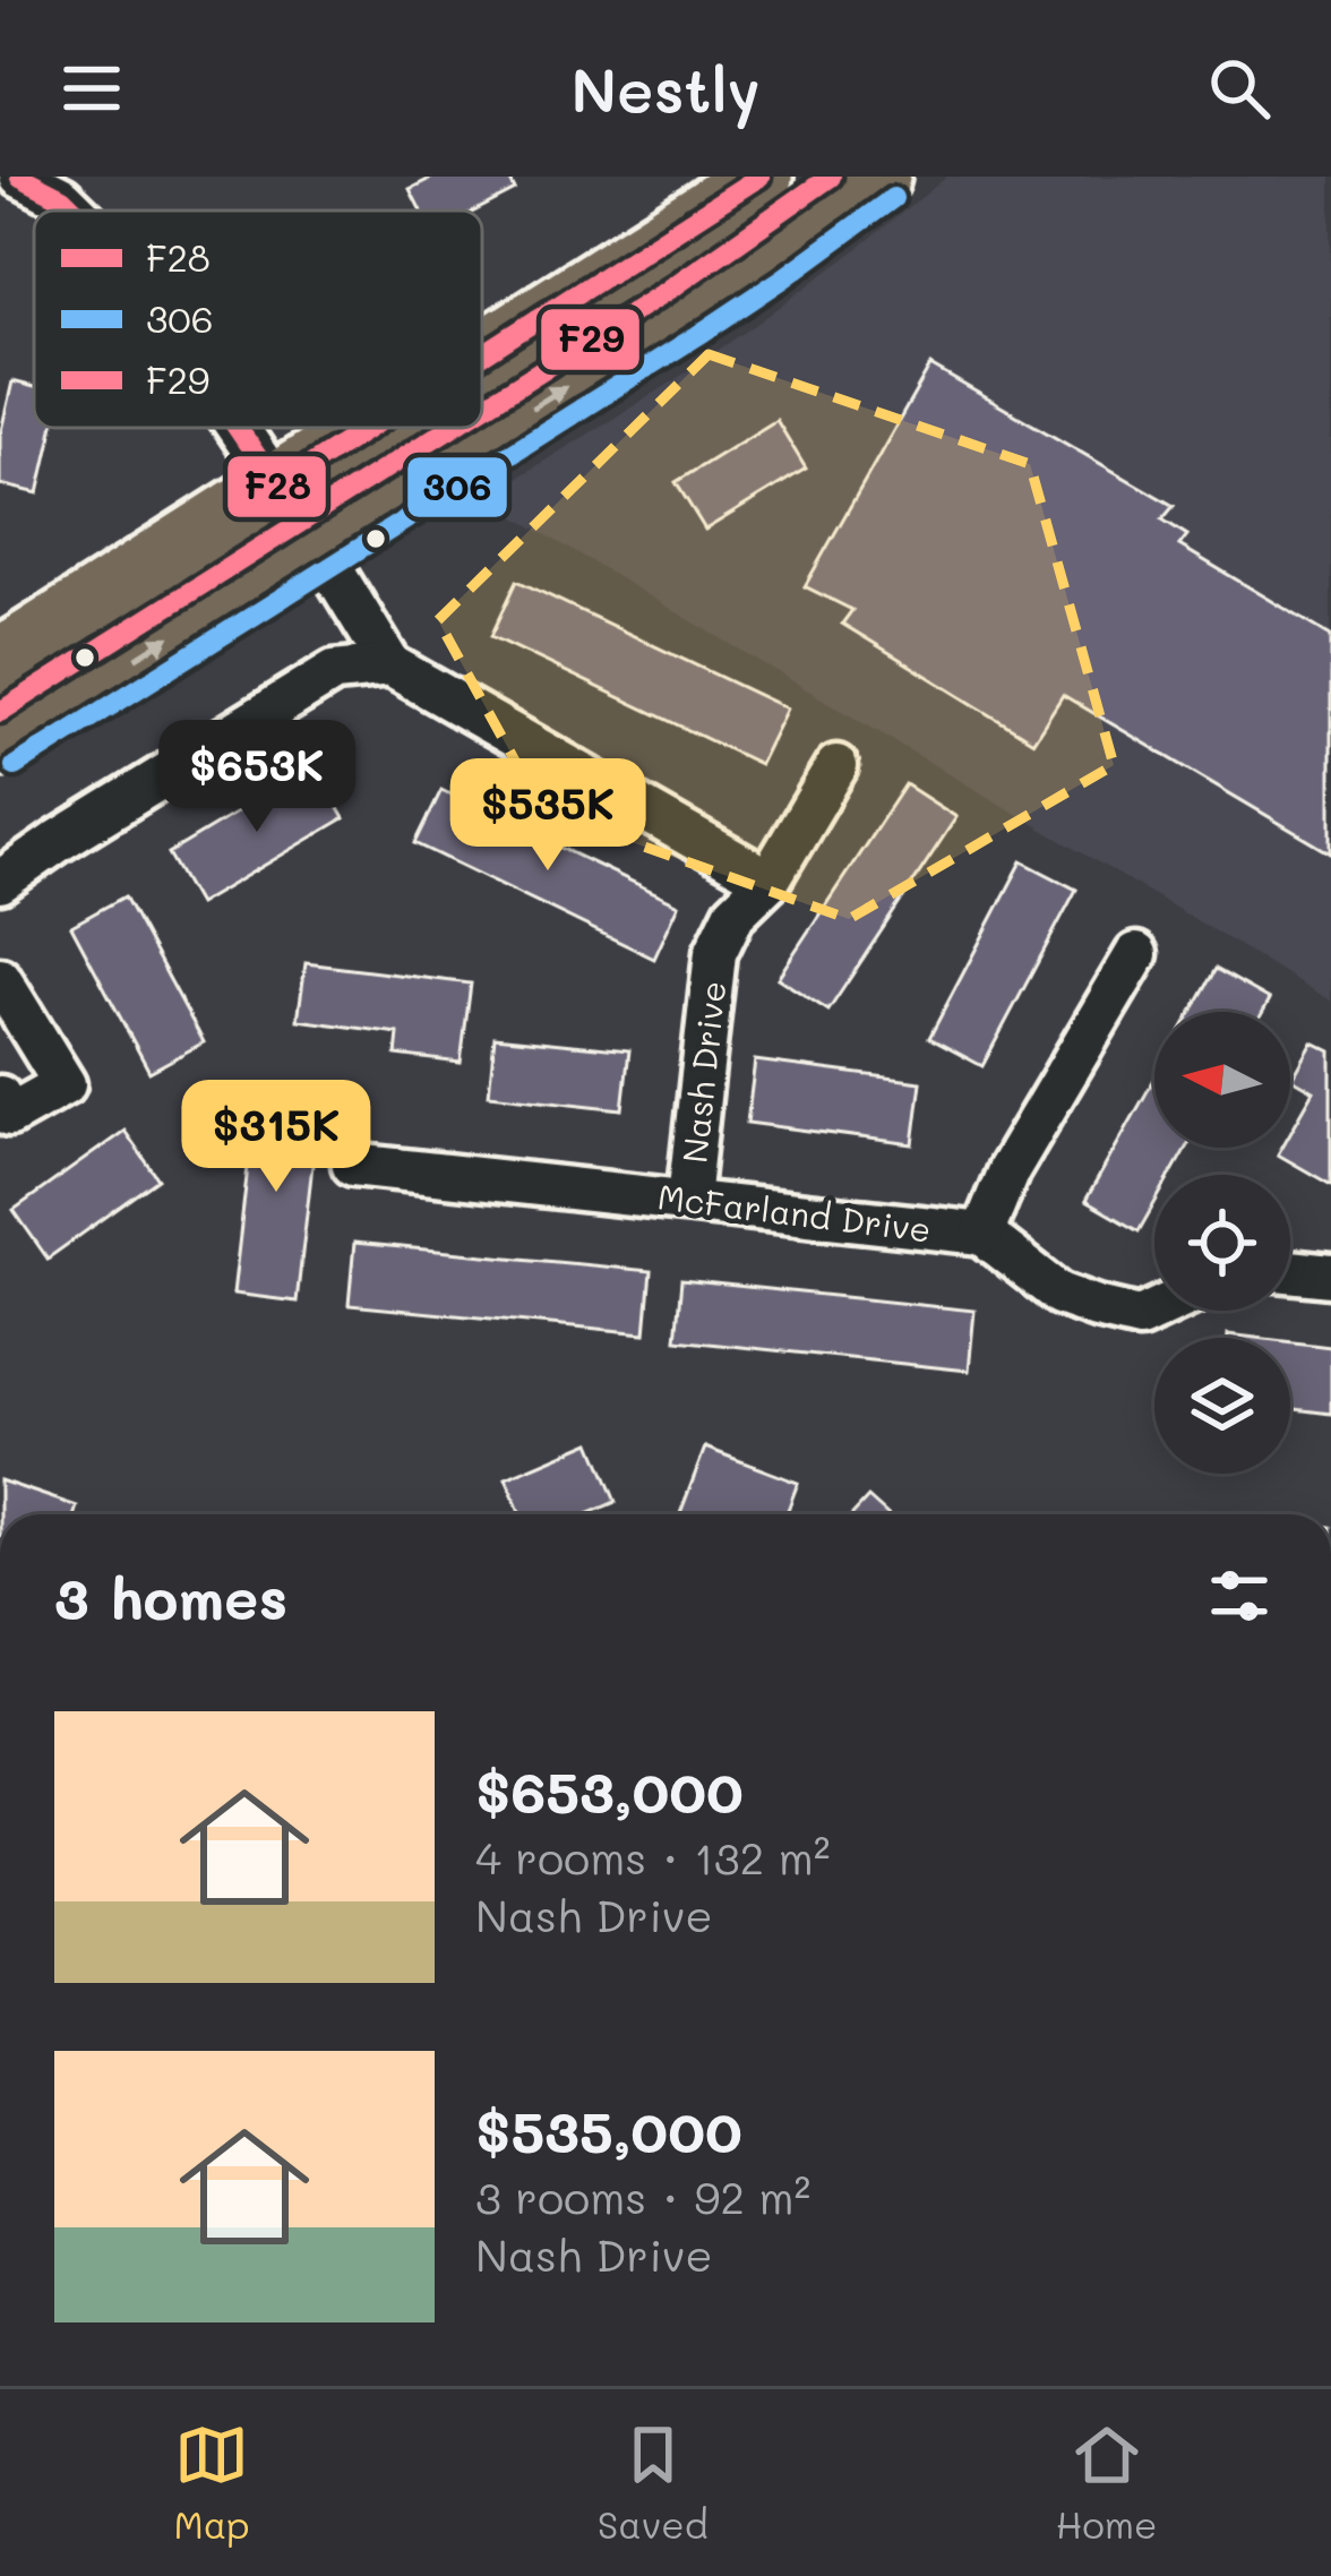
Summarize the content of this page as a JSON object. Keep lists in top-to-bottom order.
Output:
{
  "streets": {
    "street": ["Nash Drive", "McFarland Drive"]
  },
  "crossings": [
    ["Nash Drive", "McFarland Drive"]
  ],
  "lines": ["transit line F28", "transit line F29", "transit line 306"],
  "legend": ["F28", "306", "F29"],
  "north": "left",
  "page": {
    "header": "Nestly",
    "price": ["$653K", "$535K", "$315K"],
    "heading": "3 homes",
    "list": [
      {
        "name": "$653,000",
        "note": "4 rooms · 132 m² · Nash Drive"
      },
      {
        "name": "$535,000",
        "note": "3 rooms · 92 m² · Nash Drive"
      }
    ],
    "tabs": ["Map", "Saved", "Home"]
  }
}
